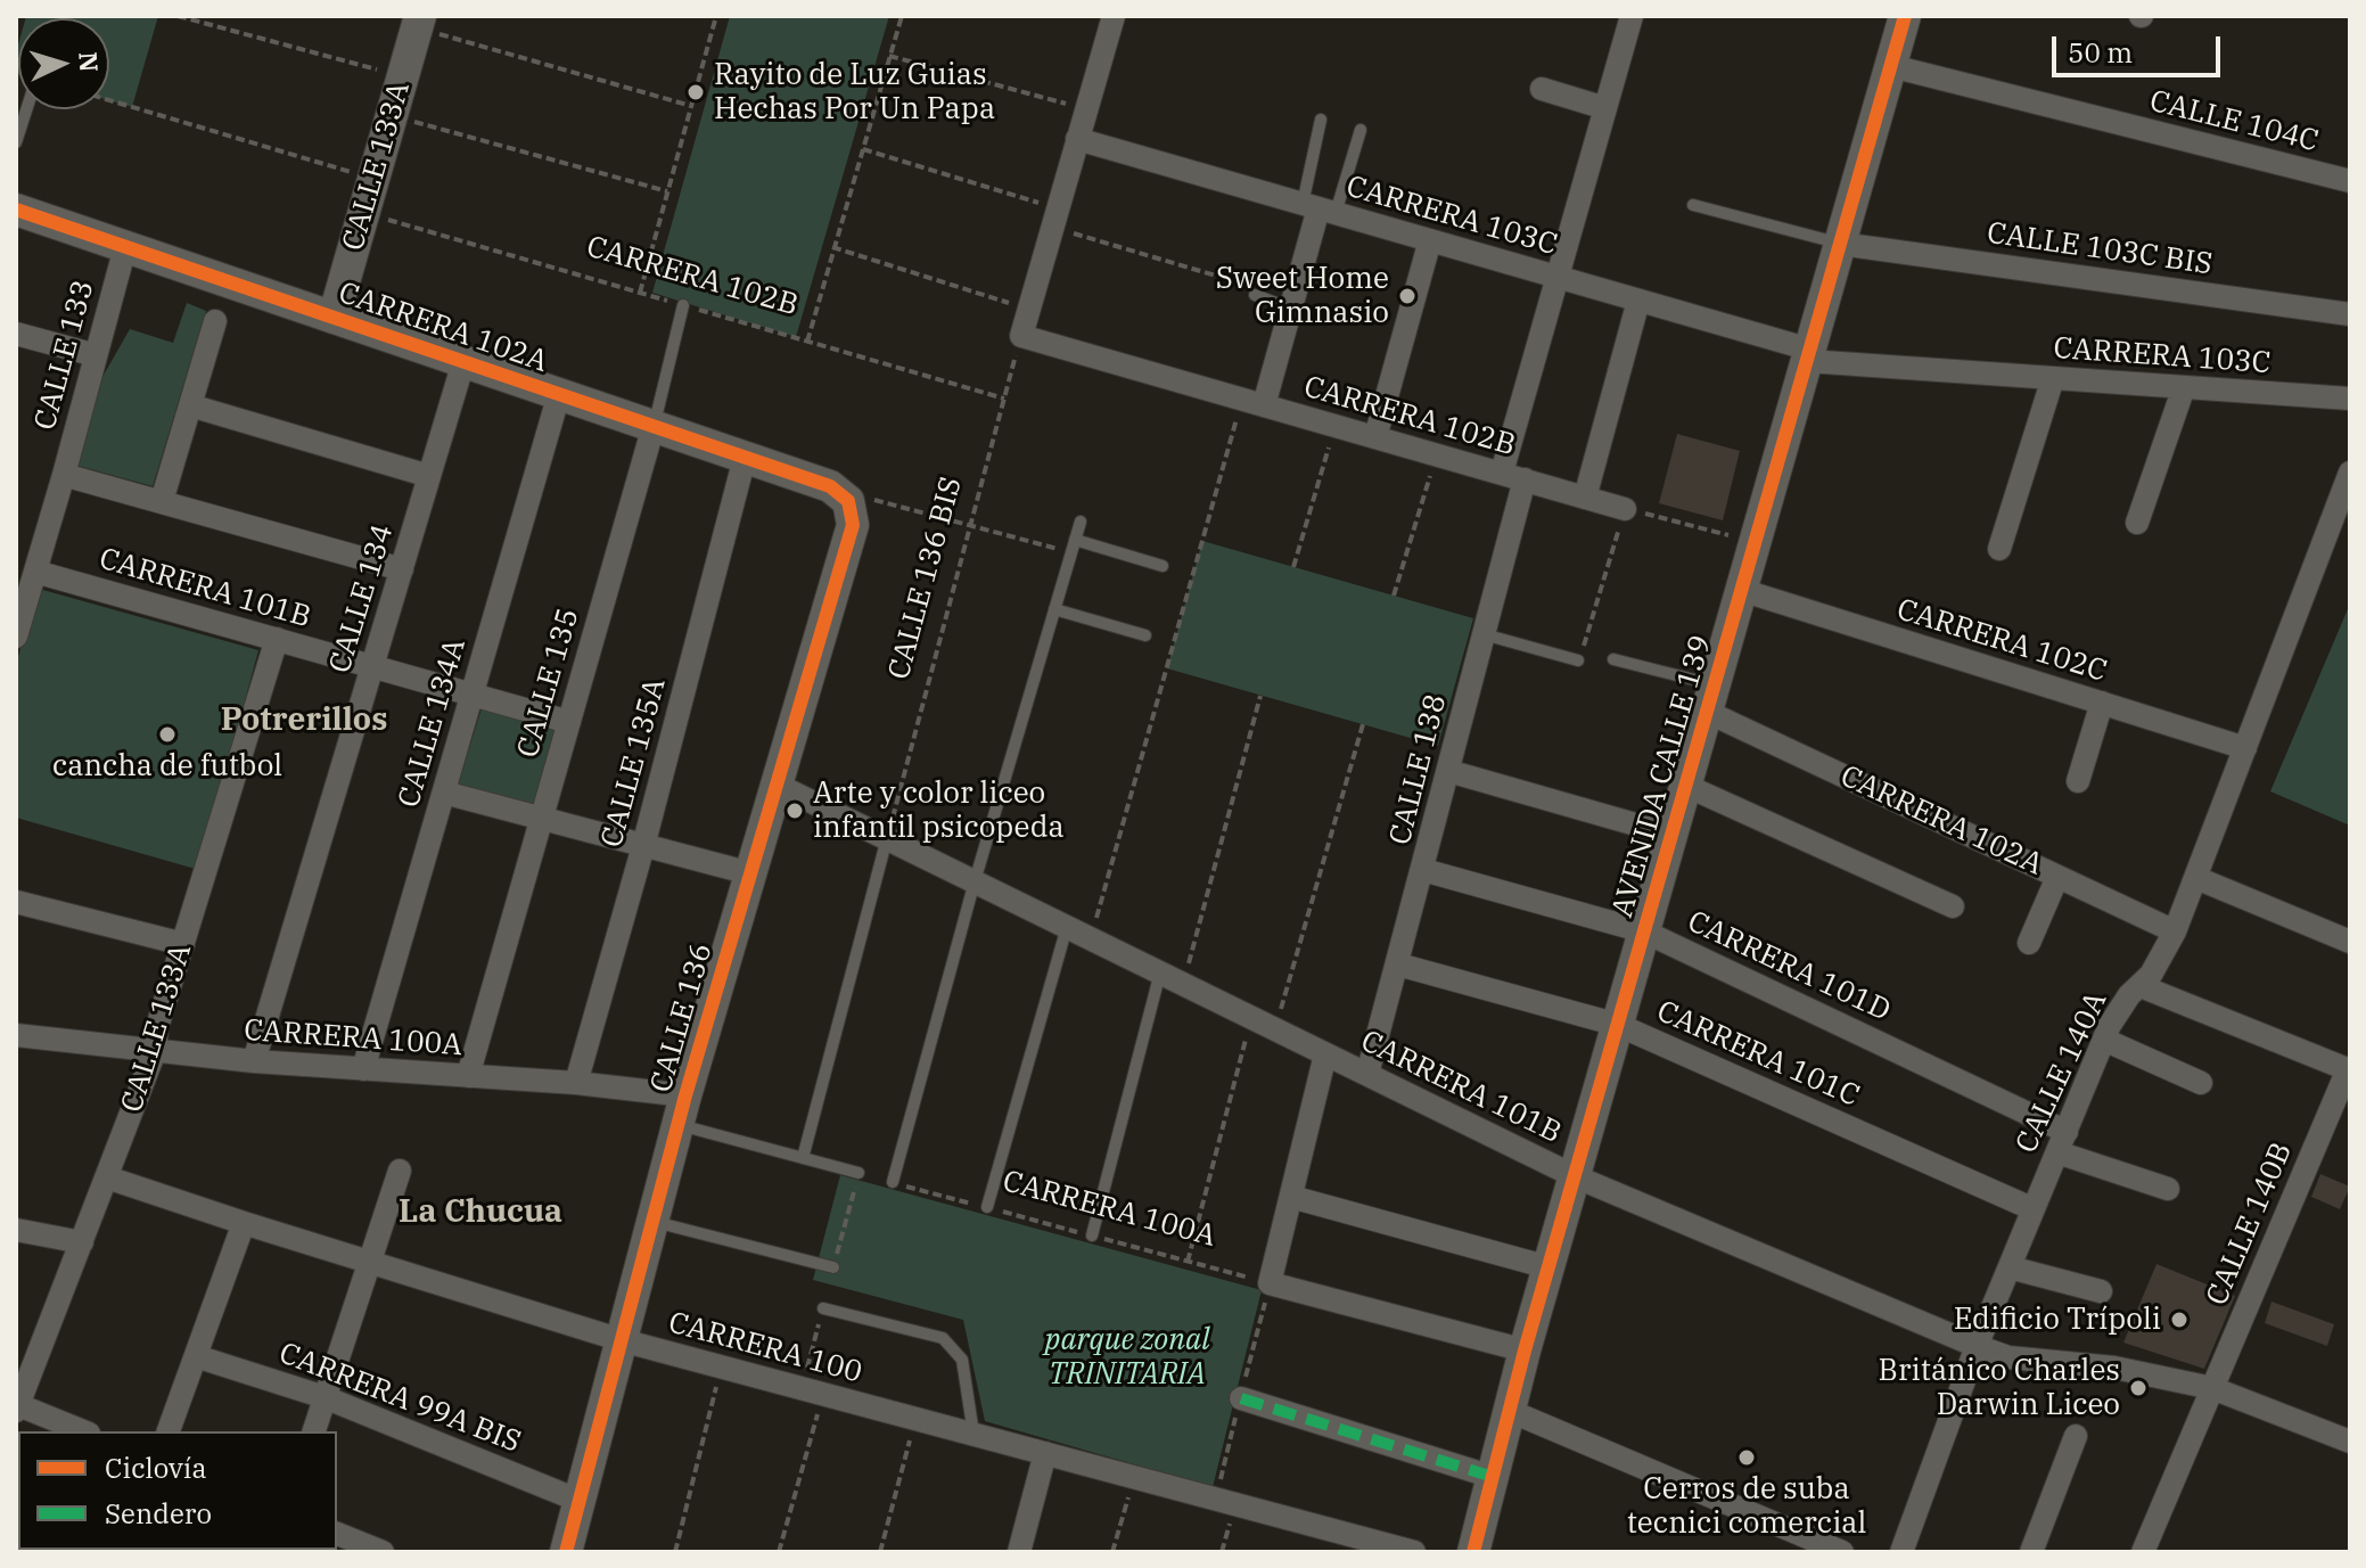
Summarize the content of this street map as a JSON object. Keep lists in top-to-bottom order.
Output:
{
  "streets": {
    "street": [
      "CALLE 104C",
      "CALLE 133A",
      "CARRERA 103C",
      "CALLE 103C BIS",
      "CARRERA 102B",
      "CARRERA 102A",
      "CALLE 133",
      "CARRERA 101B",
      "CALLE 134",
      "CARRERA 102C",
      "CALLE 135",
      "CALLE 134A",
      "CALLE 135A",
      "CALLE 138",
      "AVENIDA CALLE 139",
      "CARRERA 101D",
      "CALLE 136",
      "CARRERA 100A",
      "CARRERA 101C",
      "CALLE 140A",
      "CALLE 140B",
      "CARRERA 100",
      "CARRERA 99A BIS"
    ],
    "path": ["CALLE 136 BIS"]
  },
  "crossings": [
    ["CALLE 104C", "AVENIDA CALLE 139"],
    ["CALLE 133A", "CARRERA 102B"],
    ["CALLE 133A", "CARRERA 102A"],
    ["CALLE 133A", "CARRERA 101B"],
    ["CALLE 133A", "CARRERA 100A"],
    ["CALLE 133A", "CARRERA 100"],
    ["CARRERA 103C", "AVENIDA CALLE 139"],
    ["CALLE 103C BIS", "AVENIDA CALLE 139"],
    ["CARRERA 102B", "CALLE 136 BIS"],
    ["CARRERA 102B", "CALLE 135"],
    ["CARRERA 102B", "CALLE 138"],
    ["CARRERA 102A", "CALLE 133"],
    ["CARRERA 102A", "CALLE 134"],
    ["CARRERA 102A", "CALLE 135"],
    ["CARRERA 102A", "CALLE 134A"],
    ["CARRERA 102A", "CALLE 135A"],
    ["CARRERA 102A", "AVENIDA CALLE 139"],
    ["CARRERA 102A", "CALLE 136"],
    ["CARRERA 102A", "CALLE 140A"],
    ["CALLE 133", "CARRERA 101B"],
    ["CALLE 136 BIS", "CARRERA 101B"],
    ["CARRERA 101B", "CALLE 134"],
    ["CARRERA 101B", "CALLE 135"],
    ["CARRERA 101B", "CALLE 134A"],
    ["CARRERA 101B", "CALLE 138"],
    ["CARRERA 101B", "AVENIDA CALLE 139"],
    ["CARRERA 101B", "CALLE 136"],
    ["CARRERA 101B", "CALLE 140A"],
    ["CARRERA 101B", "CALLE 140B"],
    ["CALLE 134", "CARRERA 100A"],
    ["CARRERA 102C", "AVENIDA CALLE 139"],
    ["CARRERA 102C", "CALLE 140A"],
    ["CALLE 135", "CARRERA 100A"],
    ["CALLE 134A", "CARRERA 100A"],
    ["CALLE 135A", "CARRERA 100A"],
    ["CALLE 138", "CARRERA 101D"],
    ["CALLE 138", "CARRERA 101C"],
    ["AVENIDA CALLE 139", "CARRERA 101D"],
    ["AVENIDA CALLE 139", "CARRERA 101C"],
    ["CARRERA 101D", "CALLE 140A"],
    ["CALLE 136", "CARRERA 100A"],
    ["CALLE 136", "CARRERA 100"],
    ["CALLE 136", "CARRERA 99A BIS"],
    ["CARRERA 101C", "CALLE 140A"]
  ],
  "districts": ["Potrerillos", "La Chucua"],
  "parks": ["parque zonal TRINITARIA"],
  "places": [
    "Rayito de Luz Guias Hechas Por Un Papa",
    "Sweet Home Gimnasio",
    "cancha de futbol",
    "Arte y color liceo infantil psicopeda",
    "Edificio Trípoli",
    "Británico Charles Darwin Liceo",
    "Cerros de suba tecnici comercial"
  ],
  "legend": ["Ciclovía", "Sendero"],
  "scale_bar": "50 m",
  "north": "right"
}
